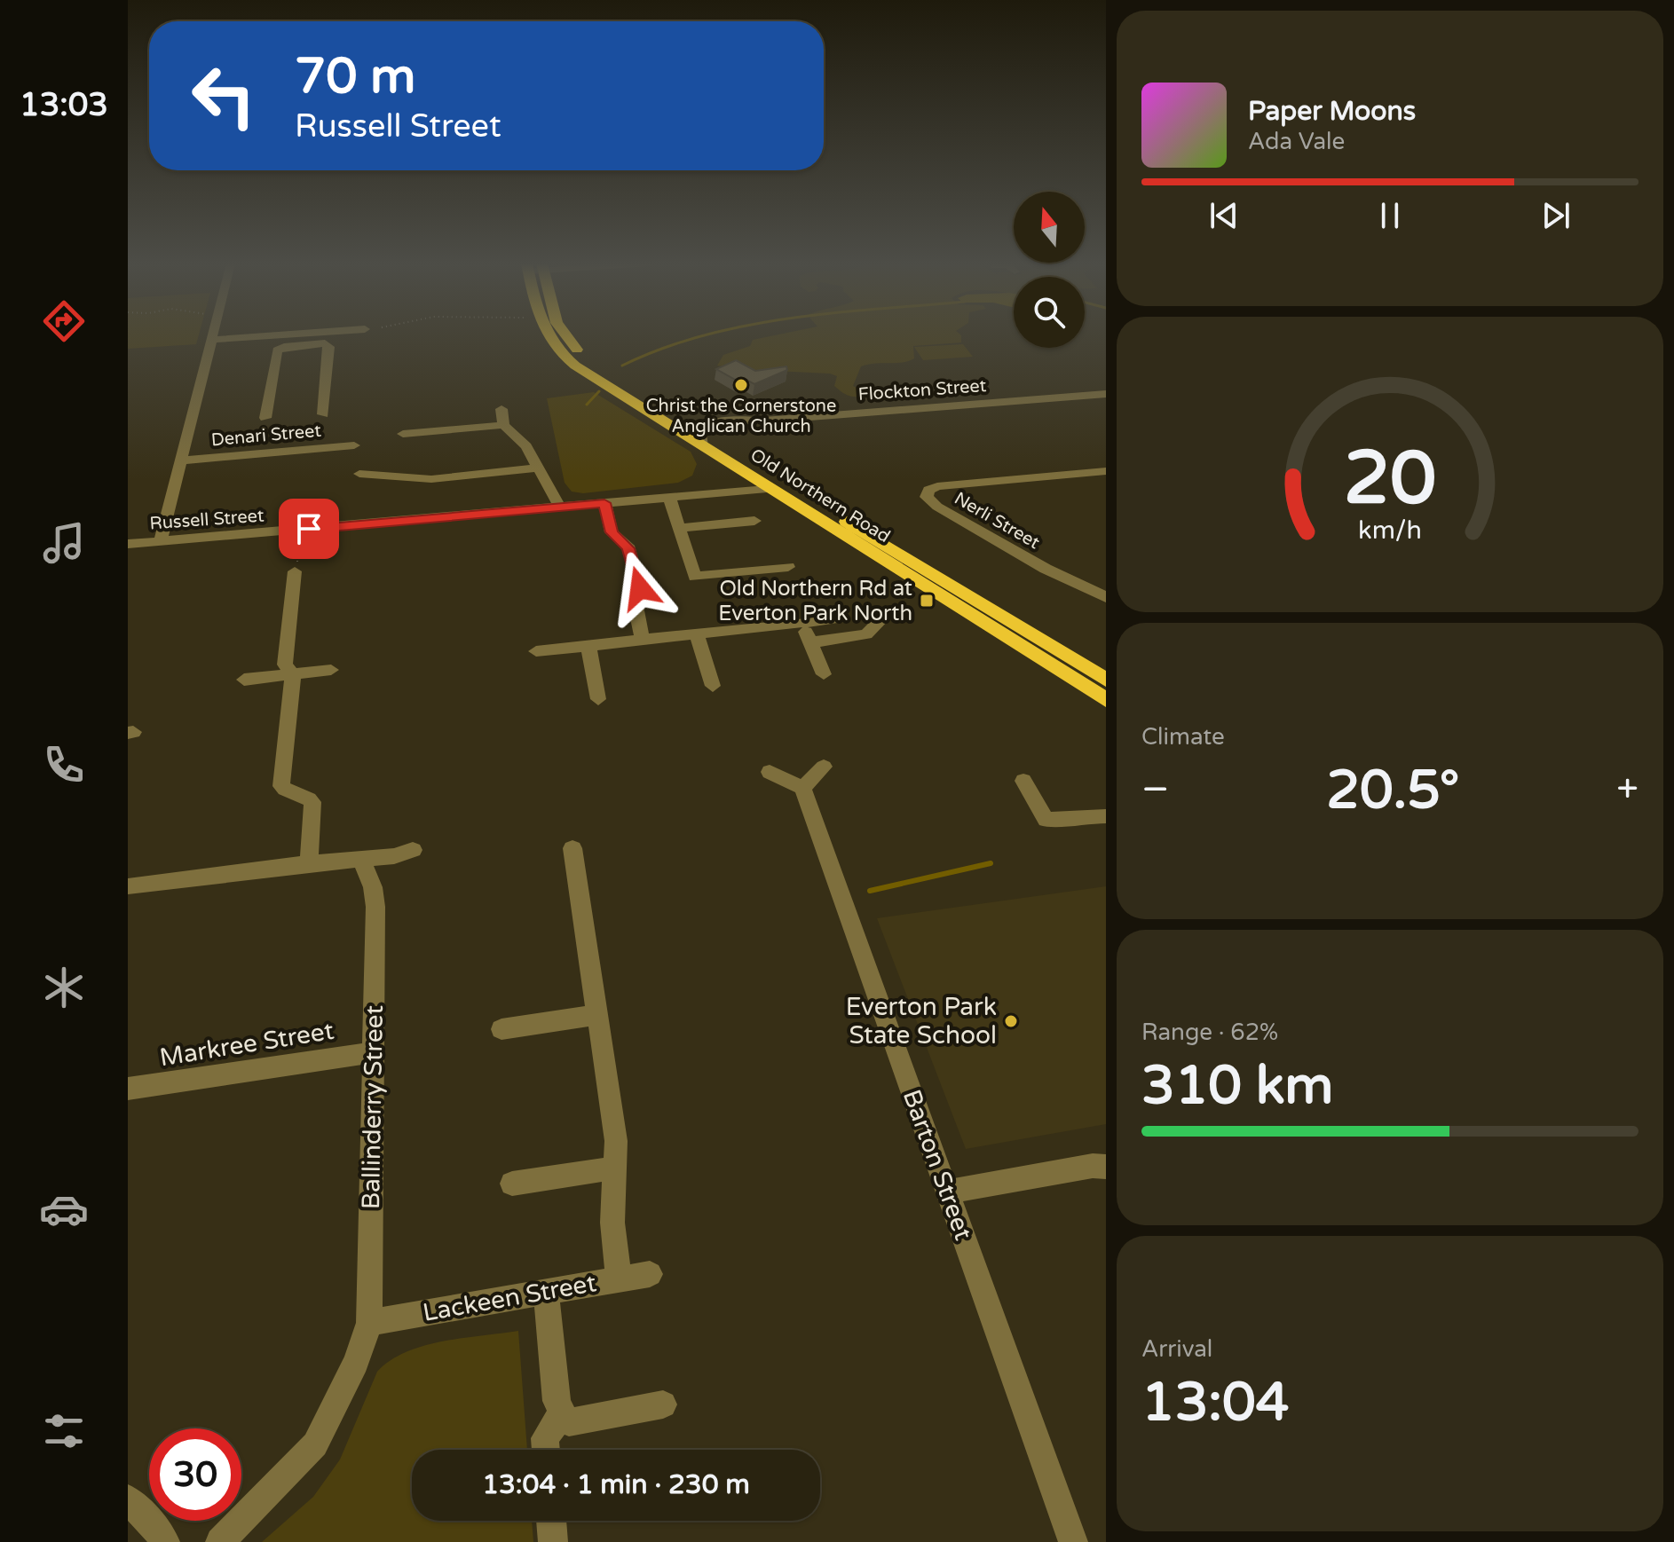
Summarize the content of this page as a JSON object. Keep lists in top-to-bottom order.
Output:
{
  "streets": {
    "highway": ["Old Northern Road"],
    "street": [
      "Flockton Street",
      "Denari Street",
      "Russell Street",
      "Nerli Street",
      "Markree Street",
      "Ballinderry Street",
      "Barton Street",
      "Lackeen Street"
    ]
  },
  "crossings": [
    ["Flockton Street", "Old Northern Road"],
    ["Old Northern Road", "Russell Street"],
    ["Markree Street", "Ballinderry Street"],
    ["Ballinderry Street", "Lackeen Street"]
  ],
  "places": {
    "other": ["Christ the Cornerstone Anglican Church", "Everton Park State School"],
    "transit": ["Old Northern Rd at Everton Park North"]
  },
  "north": "top",
  "page": {
    "tabs": "13:03",
    "turn": ["70 m", "Russell Street"],
    "song": ["Paper Moons", "Ada Vale"],
    "tile": [
      "Climate",
      ["Range · 62%", "310 km"],
      ["Arrival", "13:04"]
    ],
    "heat": ["−", "20.5°", "+"],
    "limit": "30",
    "trip": "13:04 · 1 min · 230 m",
    "gauge": ["20", "km/h"]
  }
}
